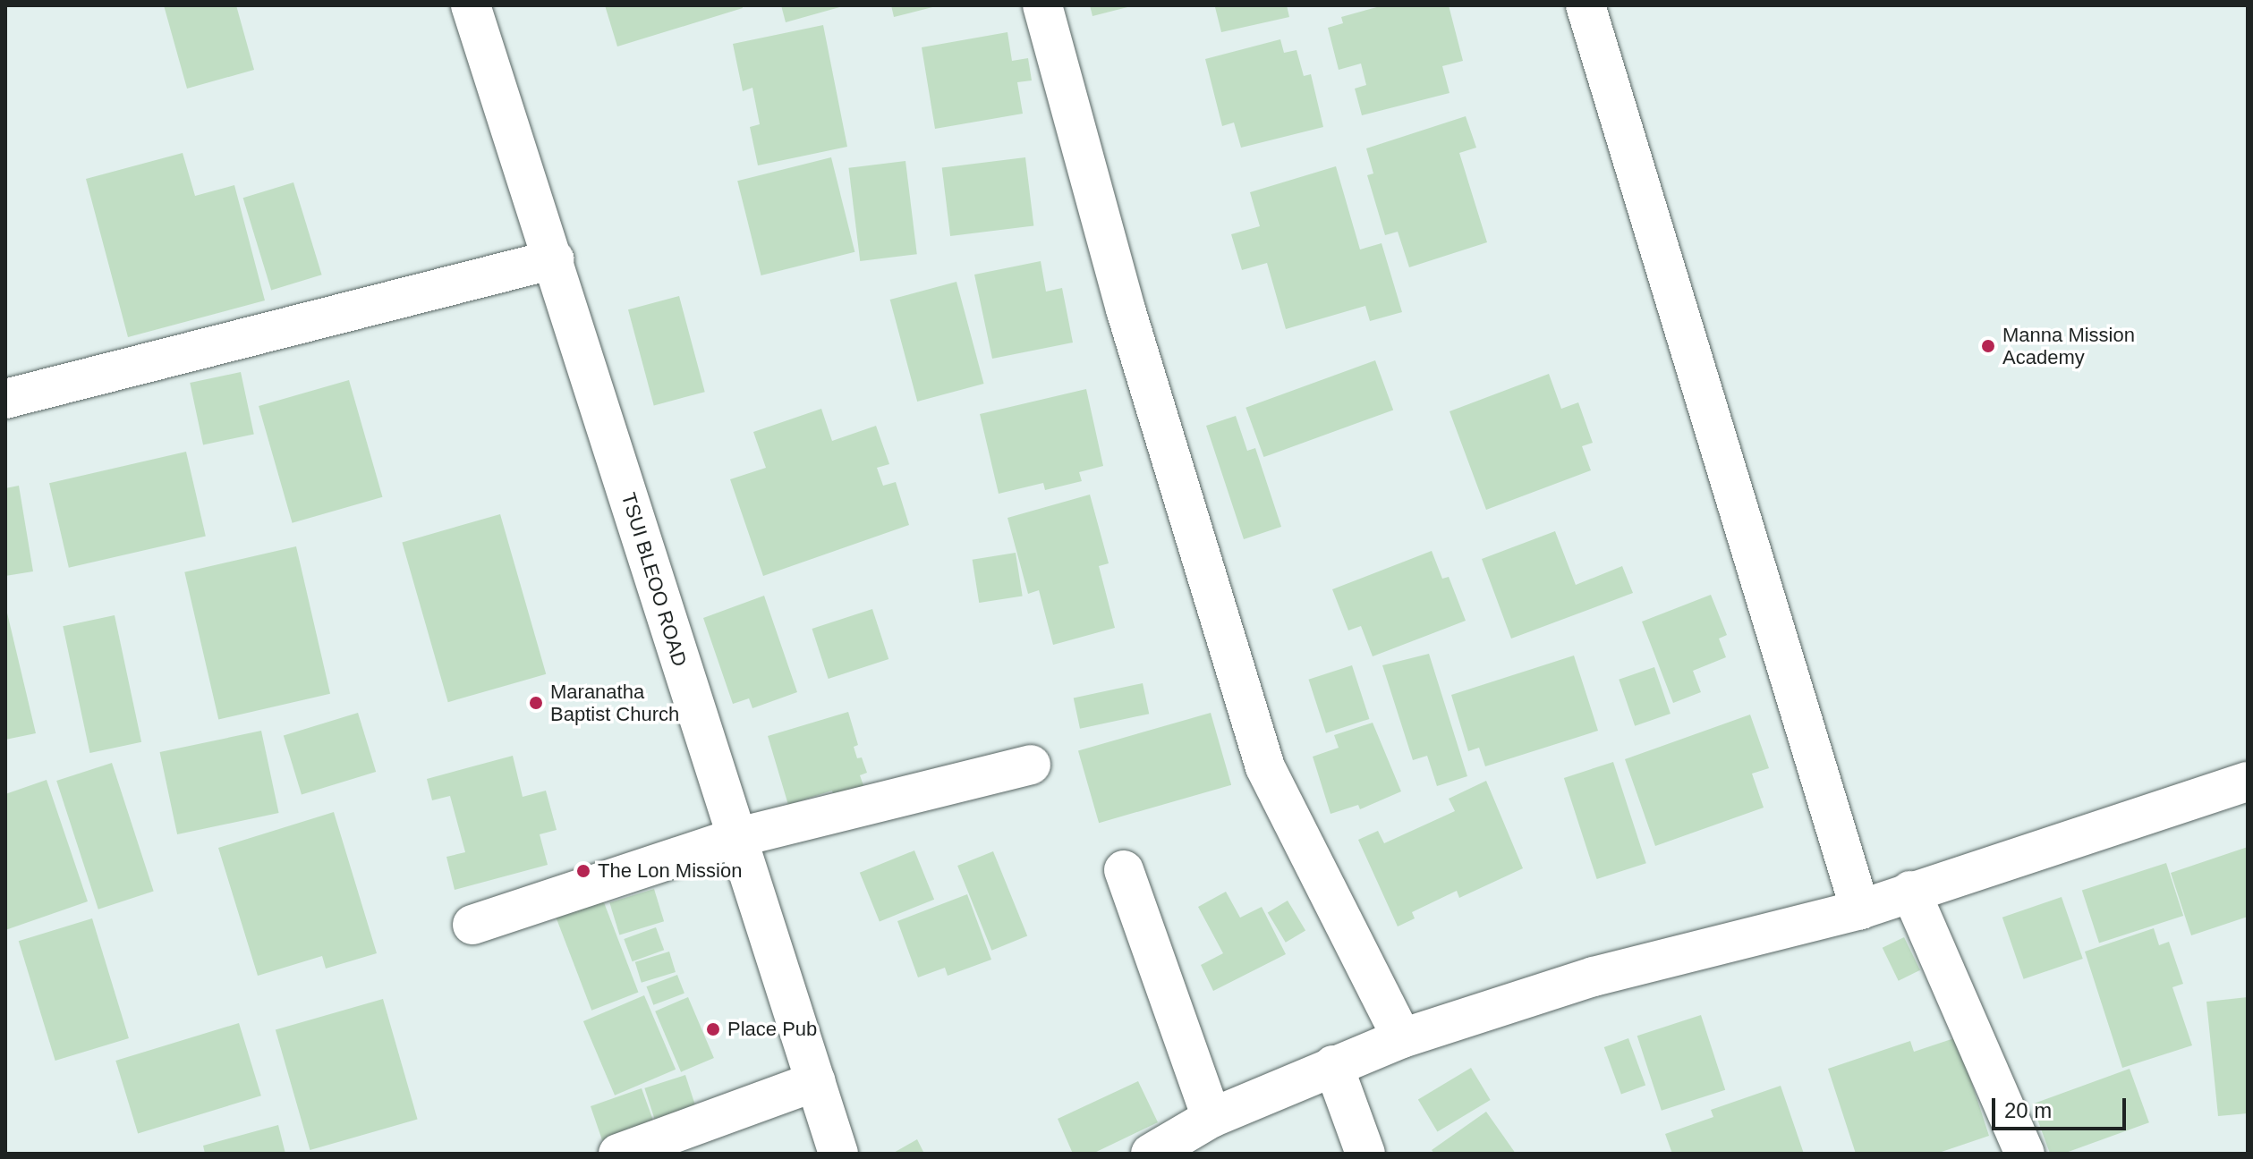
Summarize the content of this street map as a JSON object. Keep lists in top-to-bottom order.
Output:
{
  "streets": {
    "street": ["TSUI BLEOO ROAD"]
  },
  "places": [
    "Manna Mission Academy",
    "Maranatha Baptist Church",
    "The Lon Mission",
    "Place Pub"
  ],
  "scale_bar": "20 m"
}
